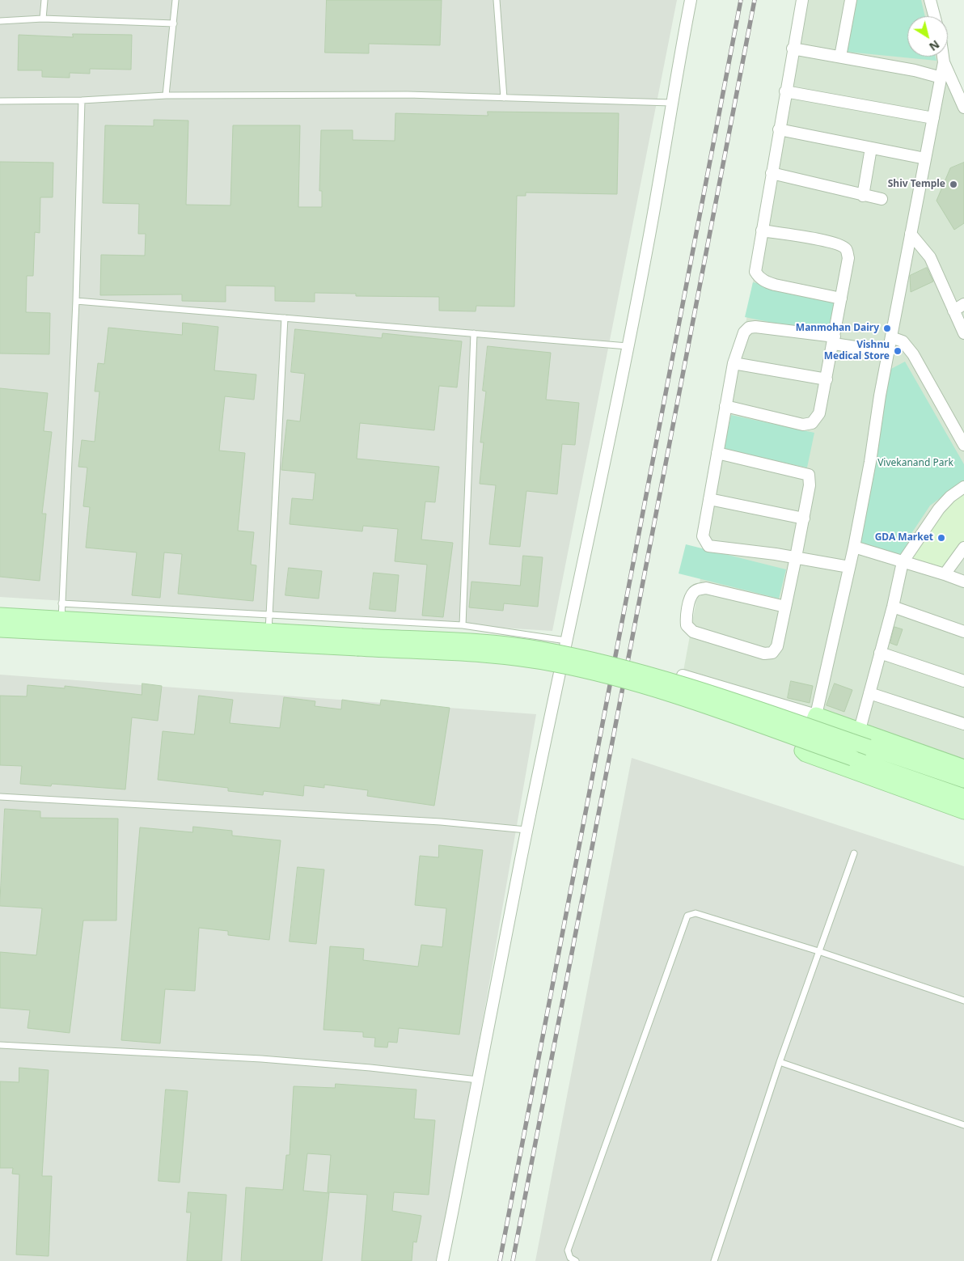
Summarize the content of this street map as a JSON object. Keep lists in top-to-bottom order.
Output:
{
  "parks": ["Vivekanand Park"],
  "places": [
    "Shiv Temple",
    "Manmohan Dairy",
    "Vishnu Medical Store",
    "GDA Market"
  ],
  "north": "bottom right"
}
